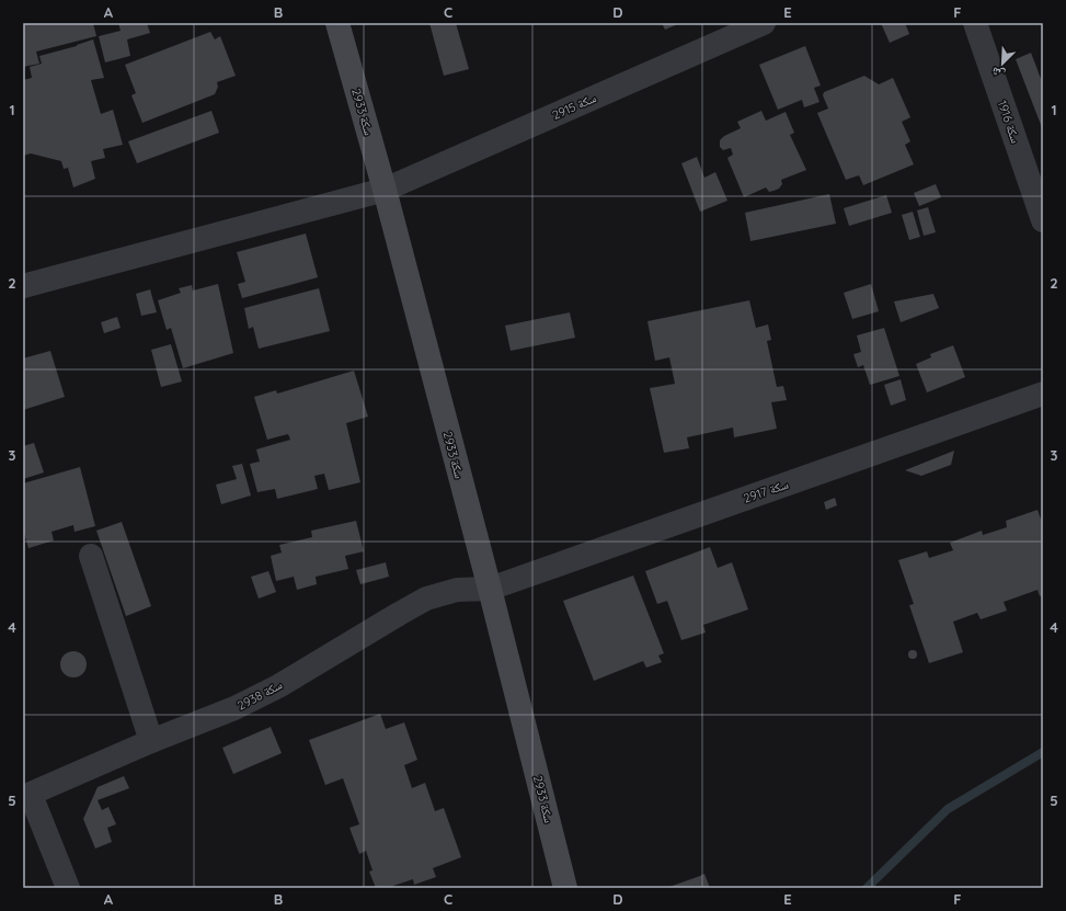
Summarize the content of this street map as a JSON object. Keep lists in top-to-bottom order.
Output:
{
  "streets": {
    "street": [
      "سكة 2915",
      "سكة 2933",
      "سكة 1916",
      "سكة 2917",
      "سكة 2938"
    ]
  },
  "crossings": [
    ["سكة 2915", "سكة 2933"],
    ["سكة 2933", "سكة 2917"],
    ["سكة 2933", "سكة 2938"],
    ["سكة 2917", "سكة 2938"]
  ],
  "north": "bottom left",
  "grid": {
    "columns": [
      "A",
      "B",
      "C",
      "D",
      "E",
      "F"
    ],
    "rows": [
      "1",
      "2",
      "3",
      "4",
      "5"
    ]
  }
}
